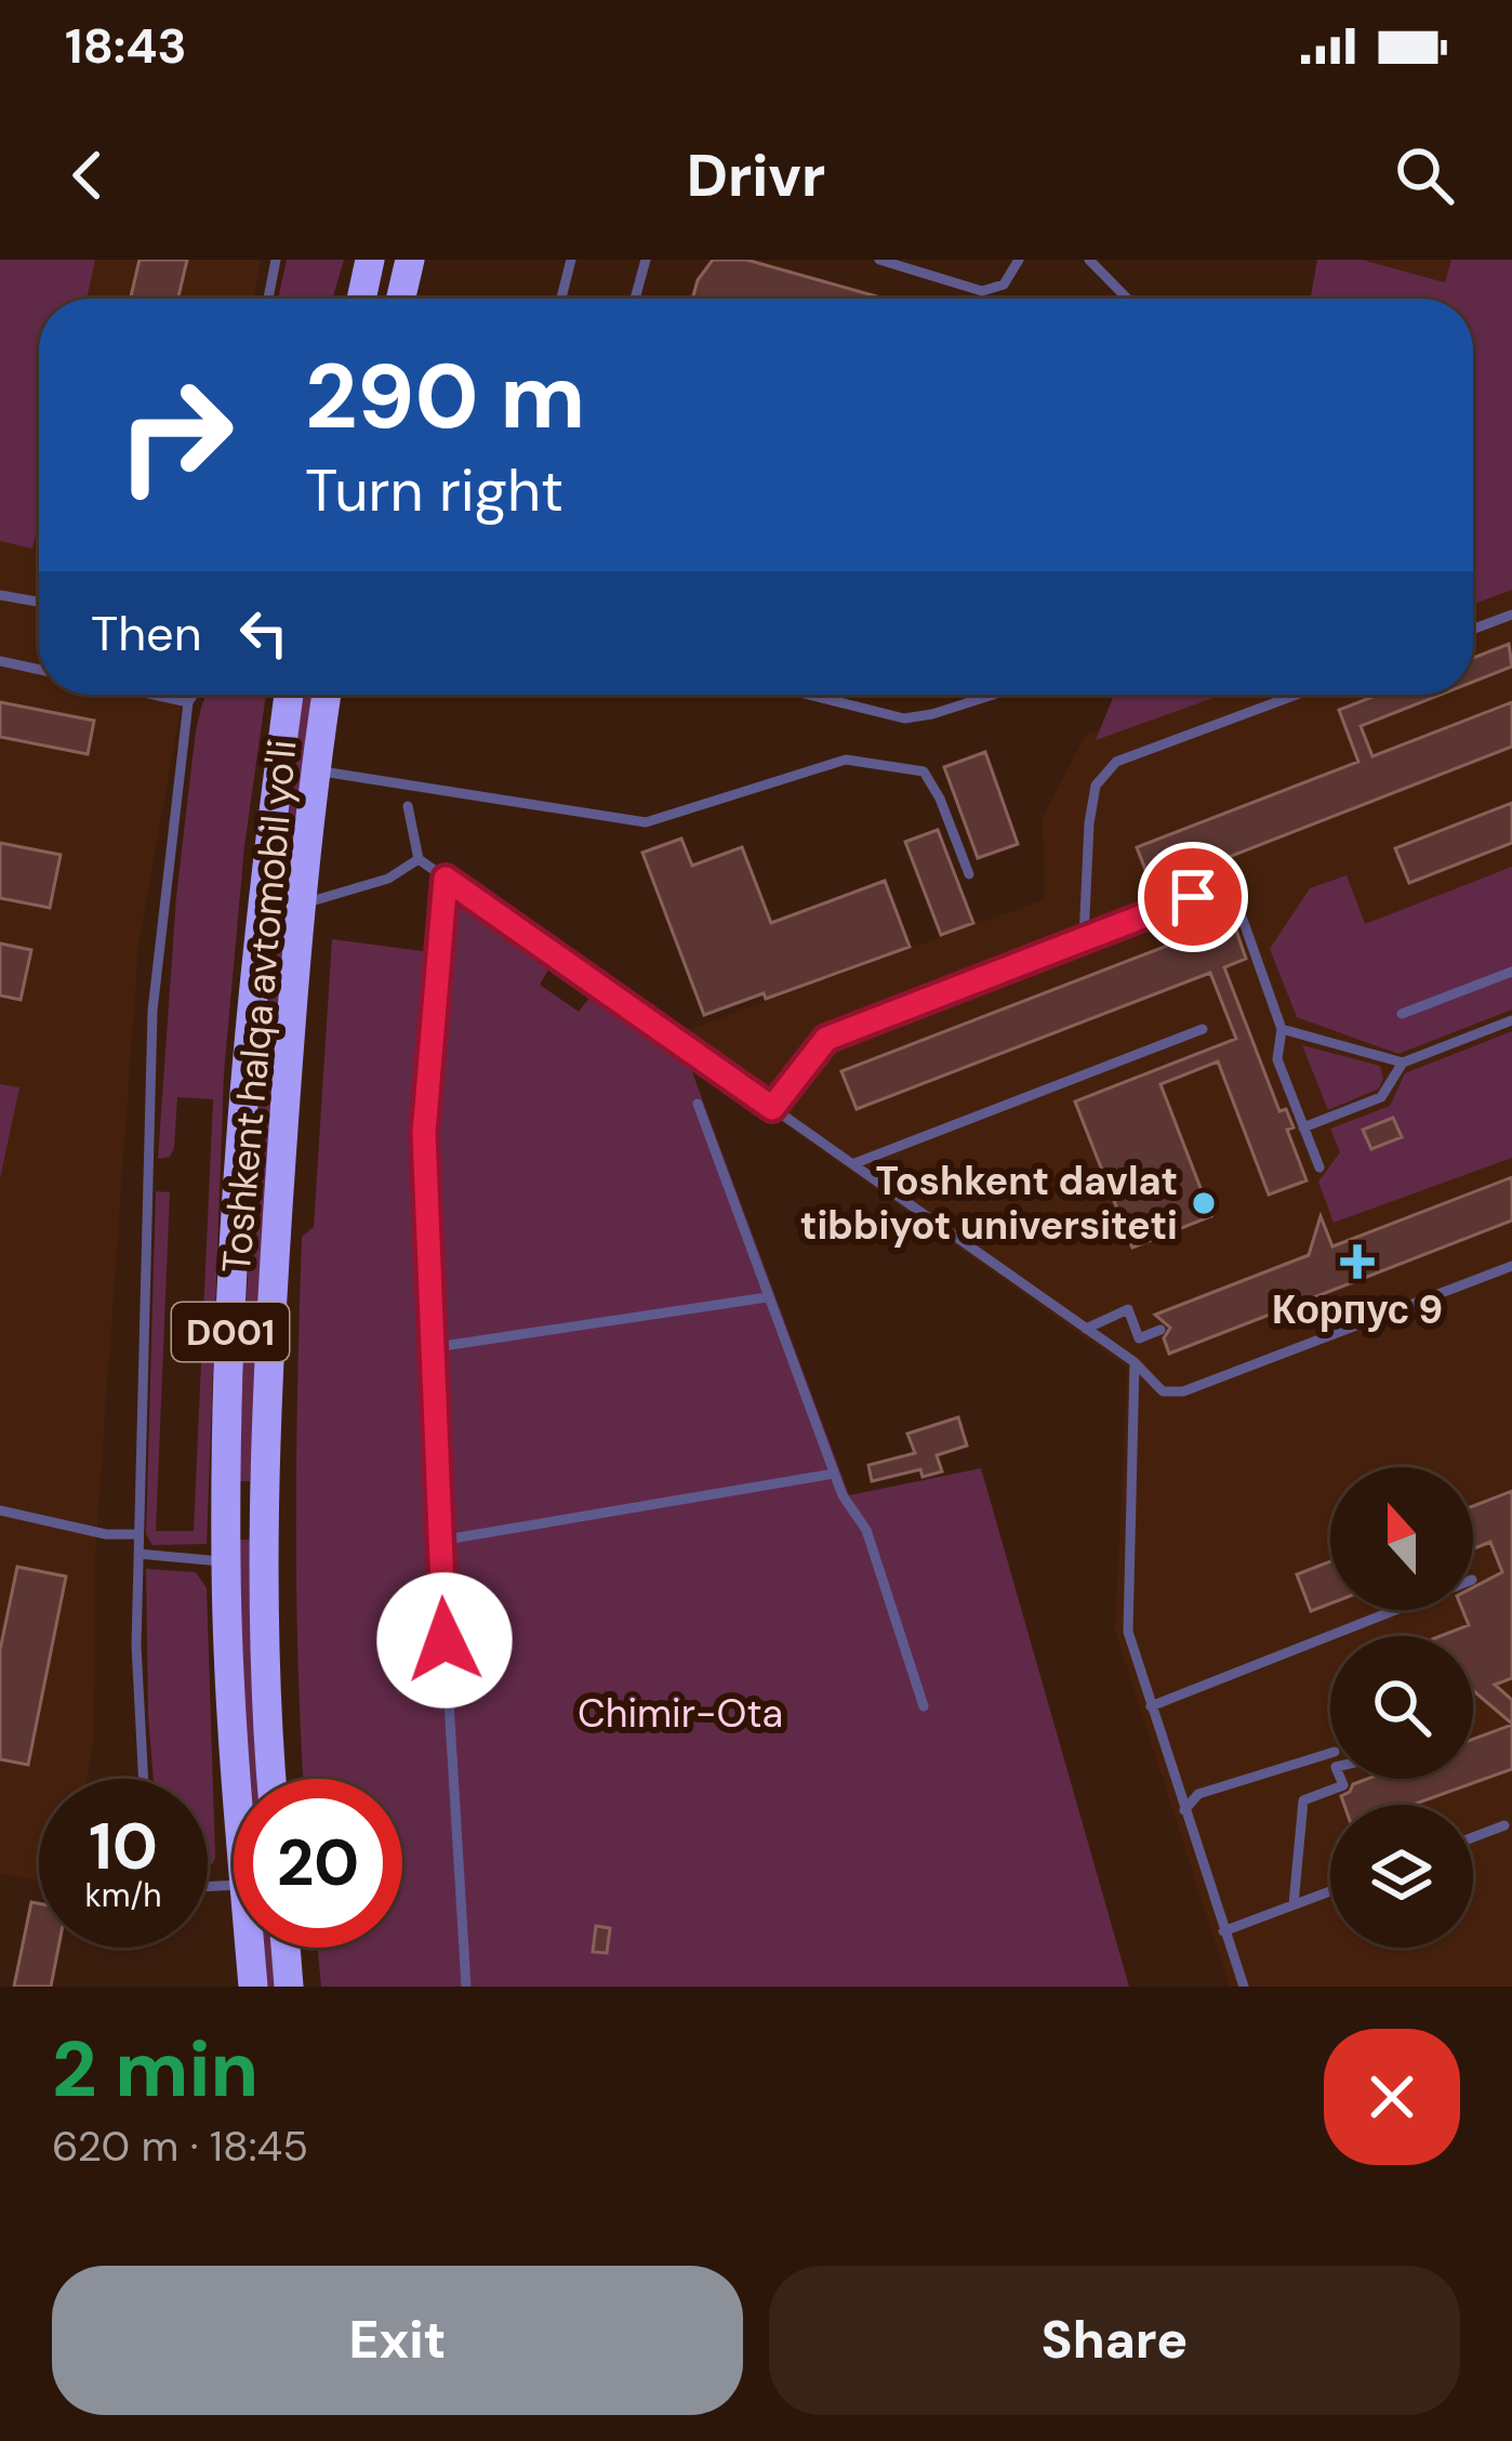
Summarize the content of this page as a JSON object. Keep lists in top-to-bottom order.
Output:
{
  "streets": {
    "highway": ["Toshkent halqa avtomobil yo'li", "D001"]
  },
  "parks": ["Chimir-Ota"],
  "places": {
    "other": ["Toshkent davlat tibbiyot universiteti"],
    "health": ["Корпус 9"]
  },
  "north": "top",
  "page": {
    "status": "18:43",
    "header": "Drivr",
    "turn": ["290 m", "Turn right"],
    "then": "Then",
    "speed": "10 km/h",
    "limit": "20",
    "heading": ["2 min", "620 m · 18:45"],
    "buttons": ["Exit", "Share"]
  }
}
